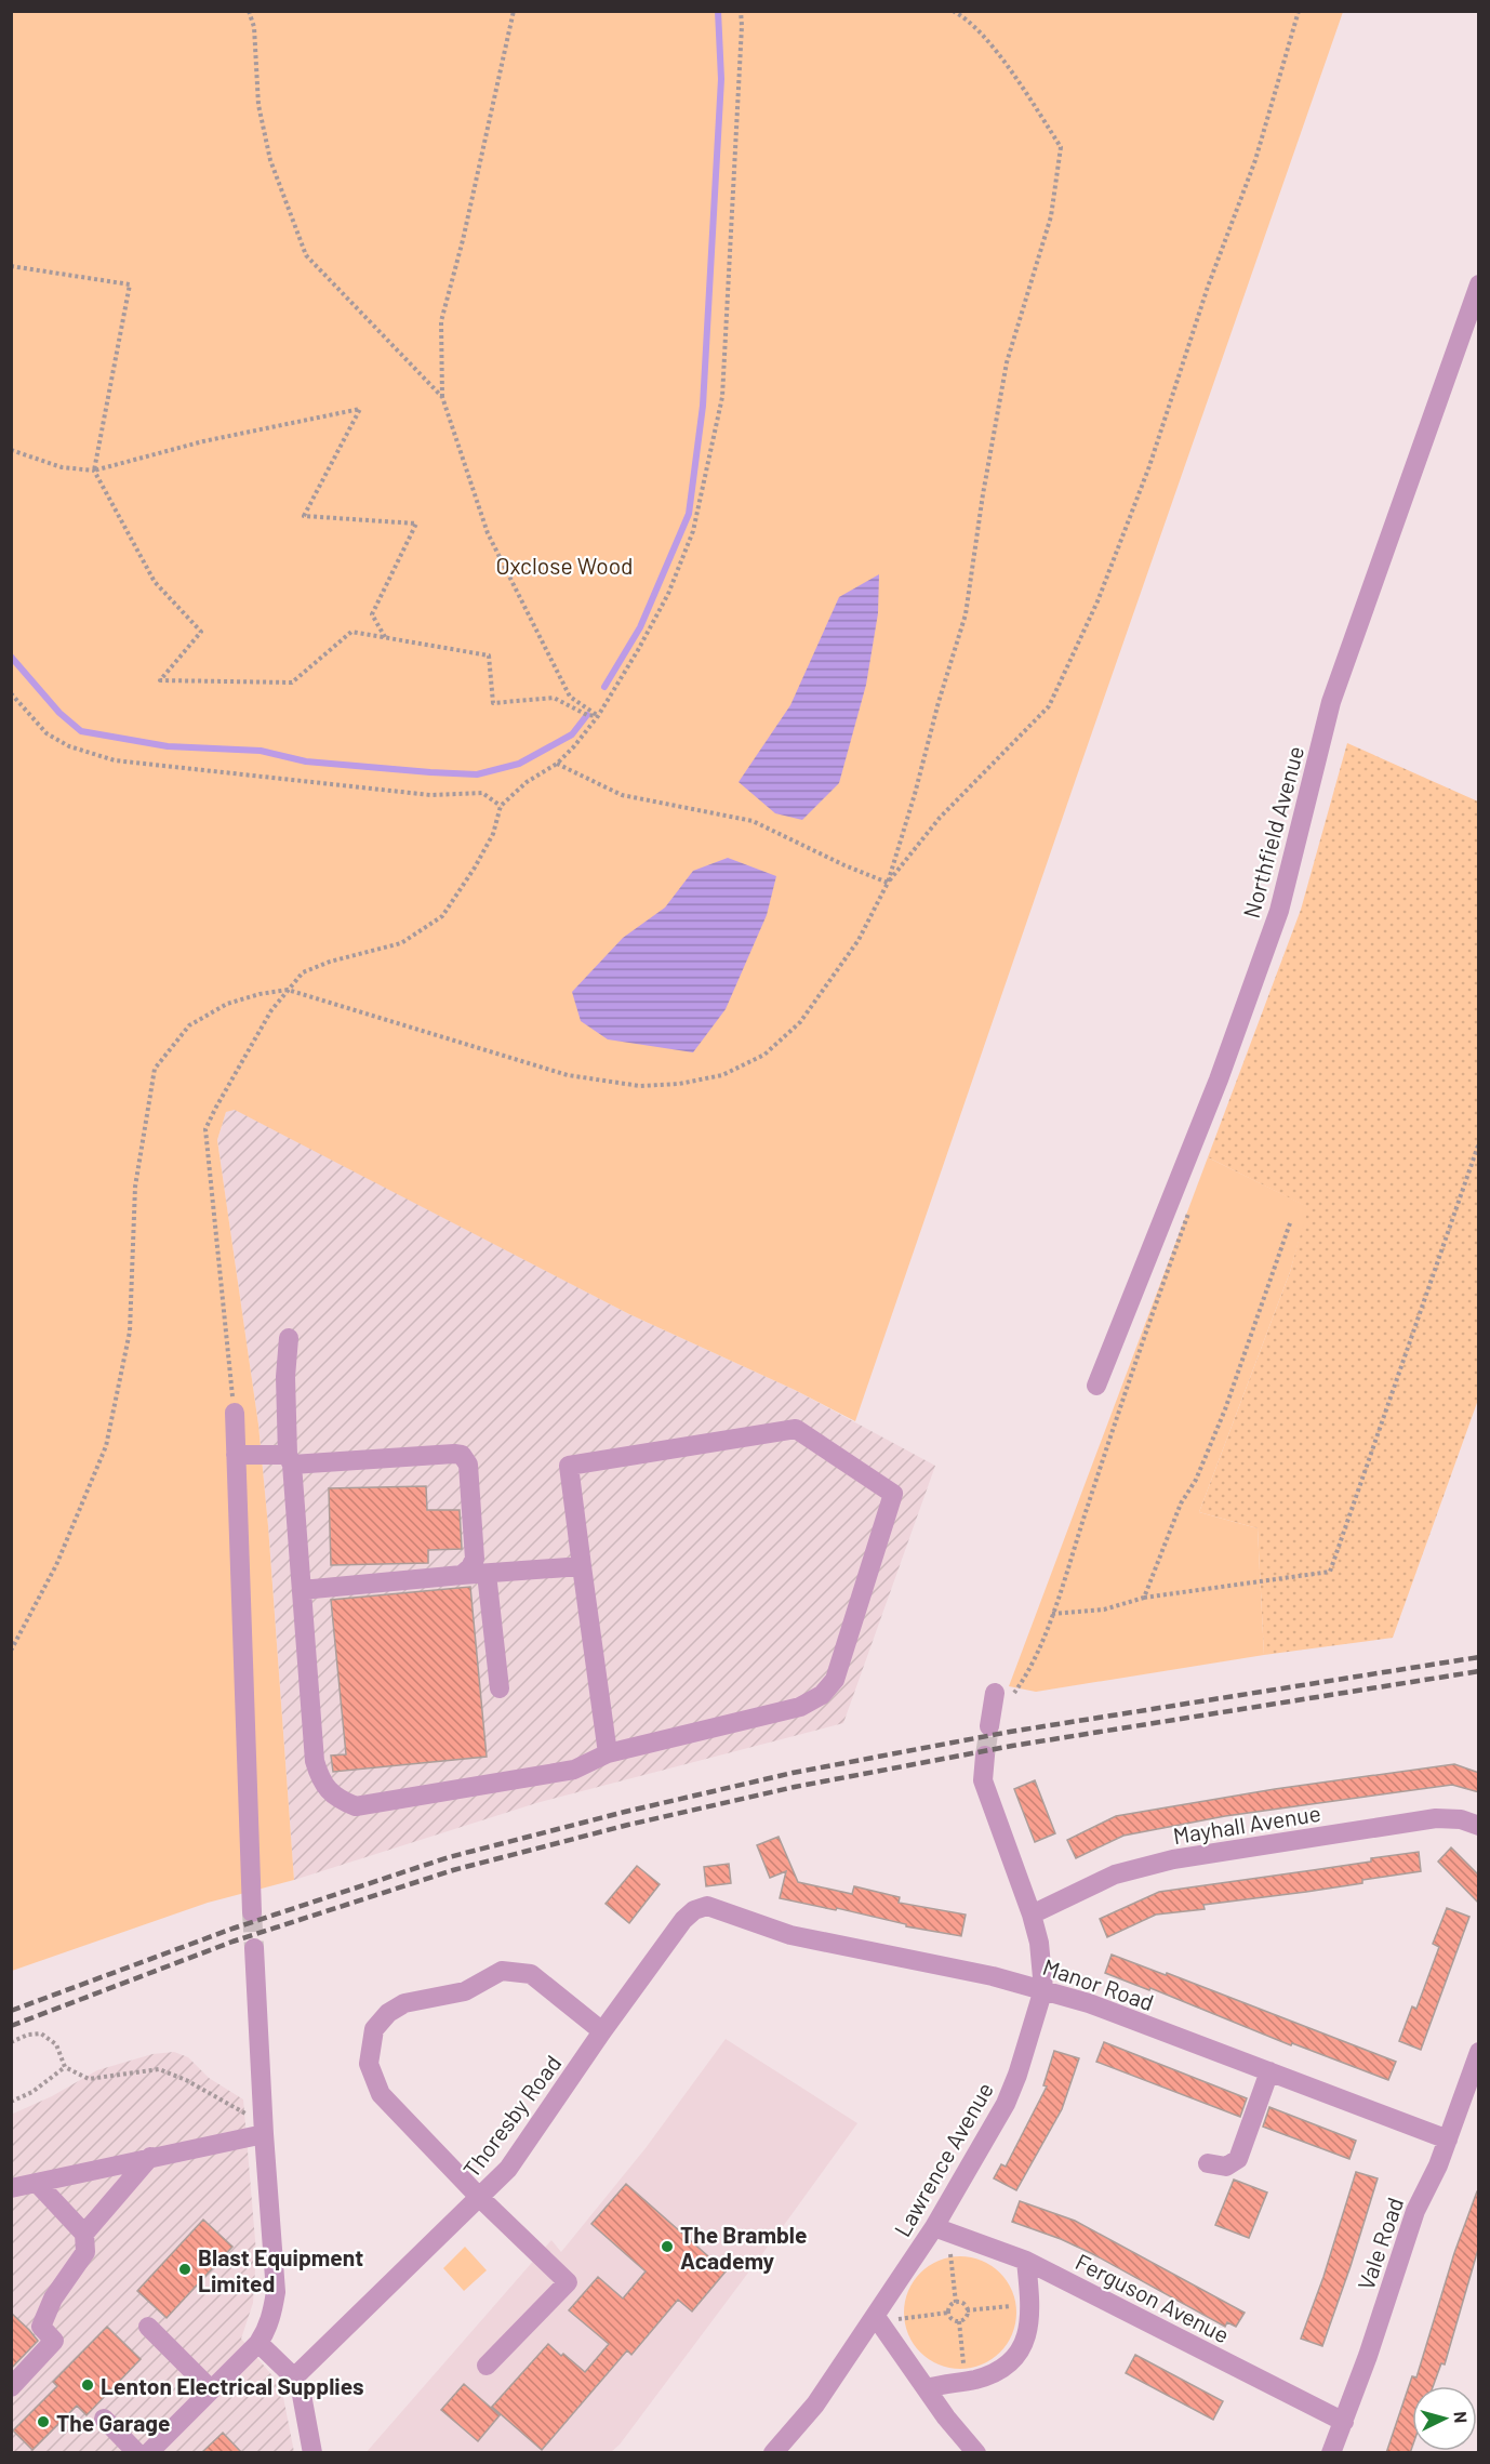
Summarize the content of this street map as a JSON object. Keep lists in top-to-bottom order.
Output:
{
  "streets": {
    "street": [
      "Northfield Avenue",
      "Mayhall Avenue",
      "Manor Road",
      "Thoresby Road",
      "Lawrence Avenue",
      "Vale Road",
      "Ferguson Avenue"
    ]
  },
  "crossings": [
    ["Mayhall Avenue", "Lawrence Avenue"],
    ["Manor Road", "Thoresby Road"],
    ["Manor Road", "Lawrence Avenue"],
    ["Manor Road", "Vale Road"],
    ["Lawrence Avenue", "Ferguson Avenue"],
    ["Vale Road", "Ferguson Avenue"]
  ],
  "parks": ["Oxclose Wood"],
  "places": [
    "The Bramble Academy",
    "Blast Equipment Limited",
    "Lenton Electrical Supplies",
    "The Garage"
  ],
  "north": "right"
}
